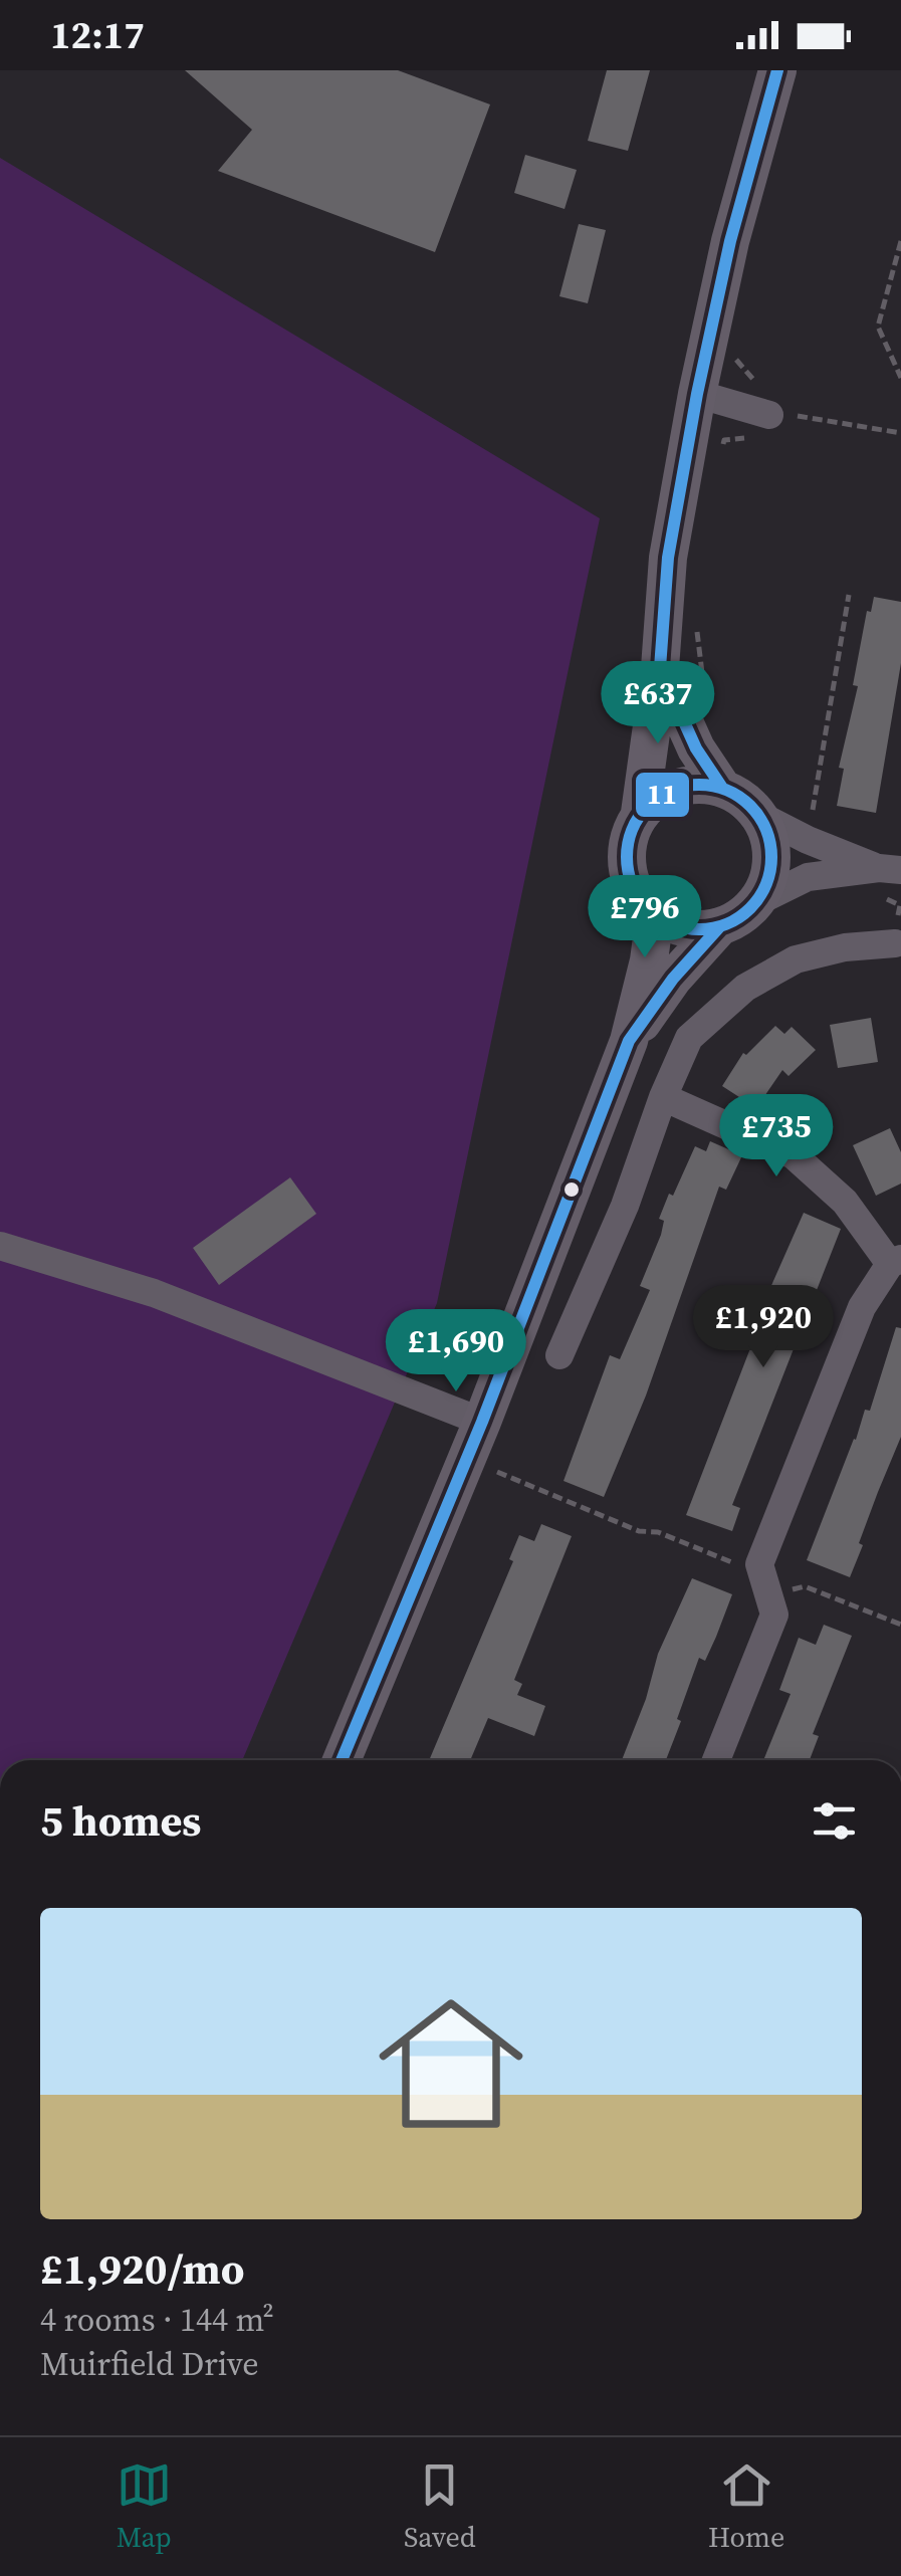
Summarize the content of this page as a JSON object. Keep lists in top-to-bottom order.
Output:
{
  "lines": ["transit line 11"],
  "page": {
    "status": "12:17",
    "price": [
      "£637",
      "£796",
      "£735",
      "£1,920",
      "£1,690"
    ],
    "heading": "5 homes",
    "list": [
      {
        "name": "£1,920/mo",
        "note": "4 rooms · 144 m² · Muirfield Drive"
      }
    ],
    "tabs": ["Map", "Saved", "Home"]
  }
}
